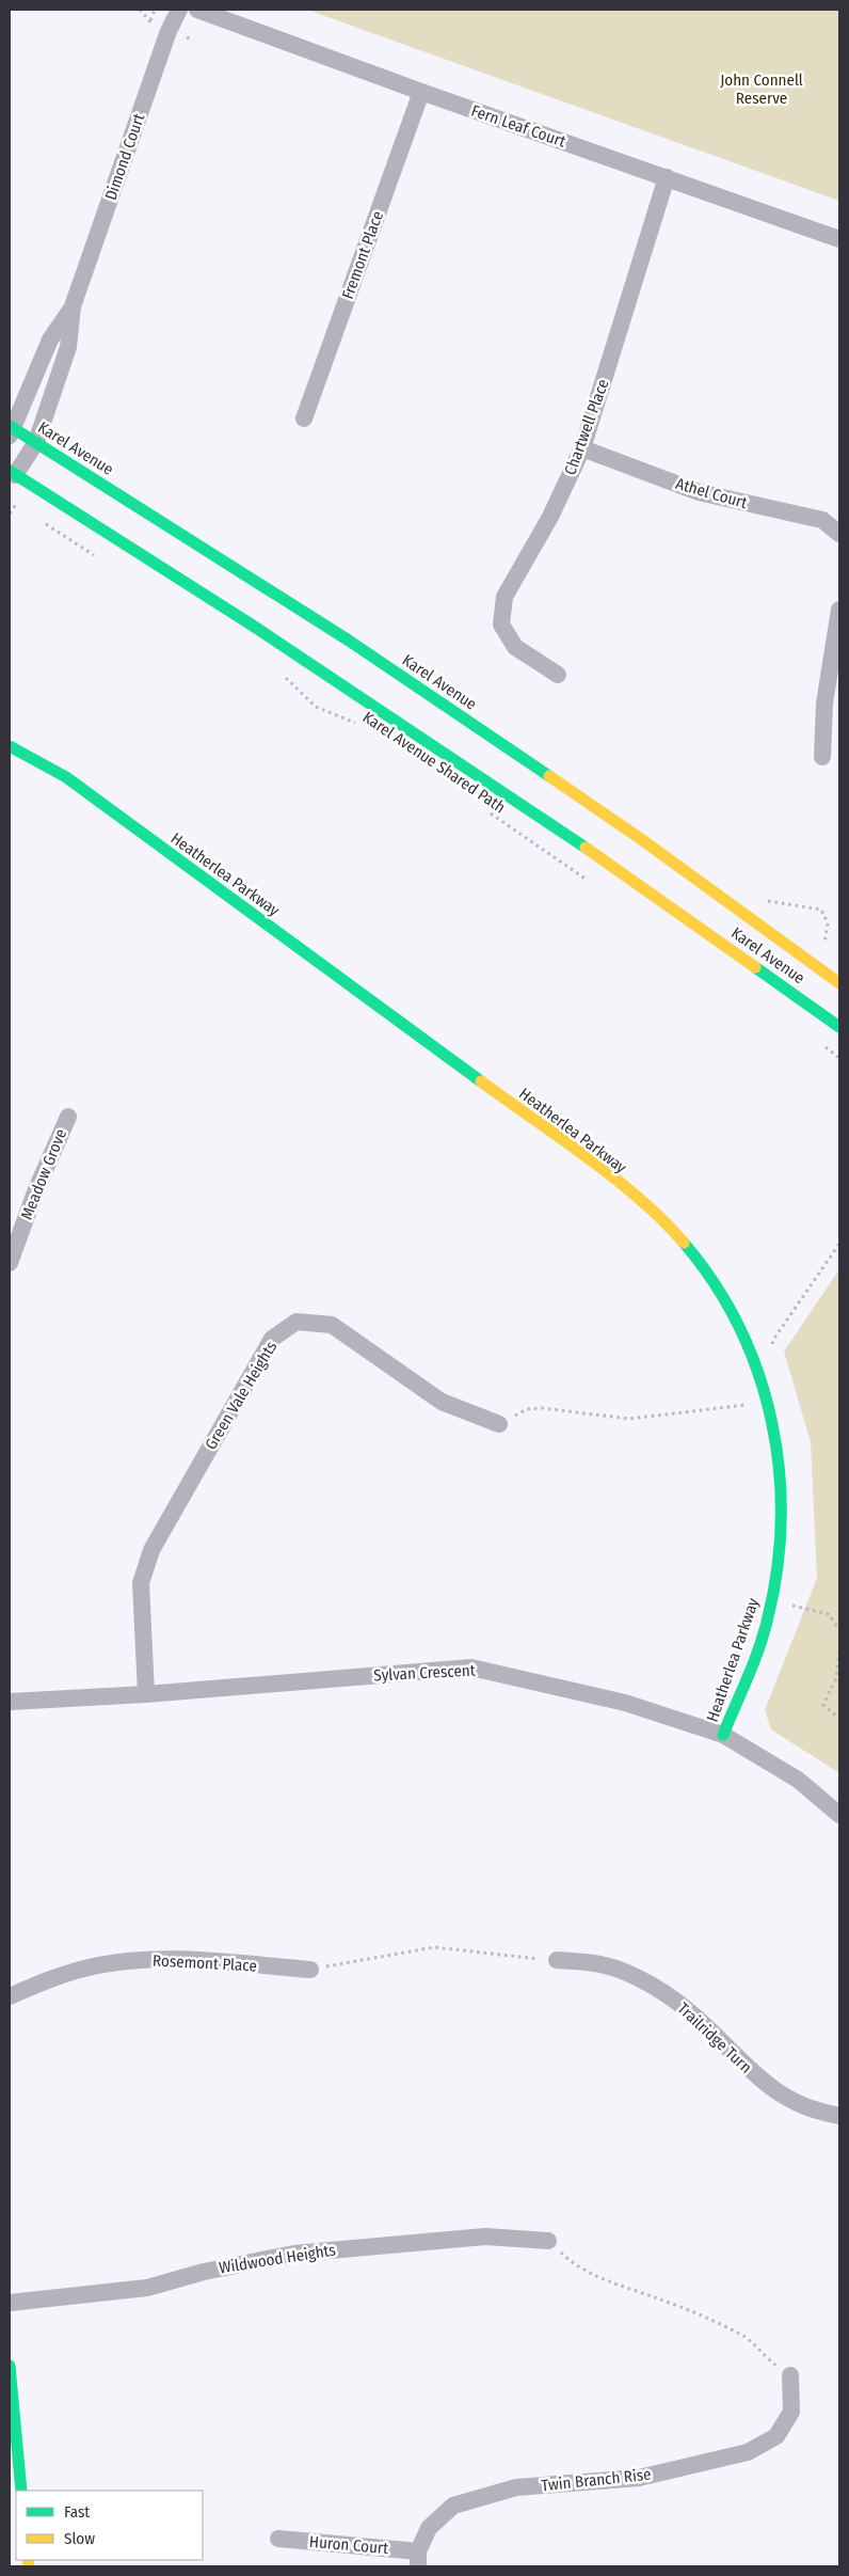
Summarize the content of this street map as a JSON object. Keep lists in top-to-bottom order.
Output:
{
  "streets": {
    "main road": ["Karel Avenue", "Heatherlea Parkway"],
    "street": [
      "Fern Leaf Court",
      "Dimond Court",
      "Fremont Place",
      "Chartwell Place",
      "Athel Court",
      "Meadow Grove",
      "Green Vale Heights",
      "Sylvan Crescent",
      "Rosemont Place",
      "Trailridge Turn",
      "Wildwood Heights",
      "Twin Branch Rise",
      "Huron Court"
    ],
    "path": ["Karel Avenue Shared Path"]
  },
  "crossings": [
    ["Fern Leaf Court", "Fremont Place"],
    ["Fern Leaf Court", "Chartwell Place"],
    ["Dimond Court", "Karel Avenue"],
    ["Chartwell Place", "Athel Court"],
    ["Heatherlea Parkway", "Sylvan Crescent"],
    ["Green Vale Heights", "Sylvan Crescent"],
    ["Twin Branch Rise", "Huron Court"]
  ],
  "parks": ["John Connell Reserve"],
  "legend": ["Fast", "Slow"]
}
